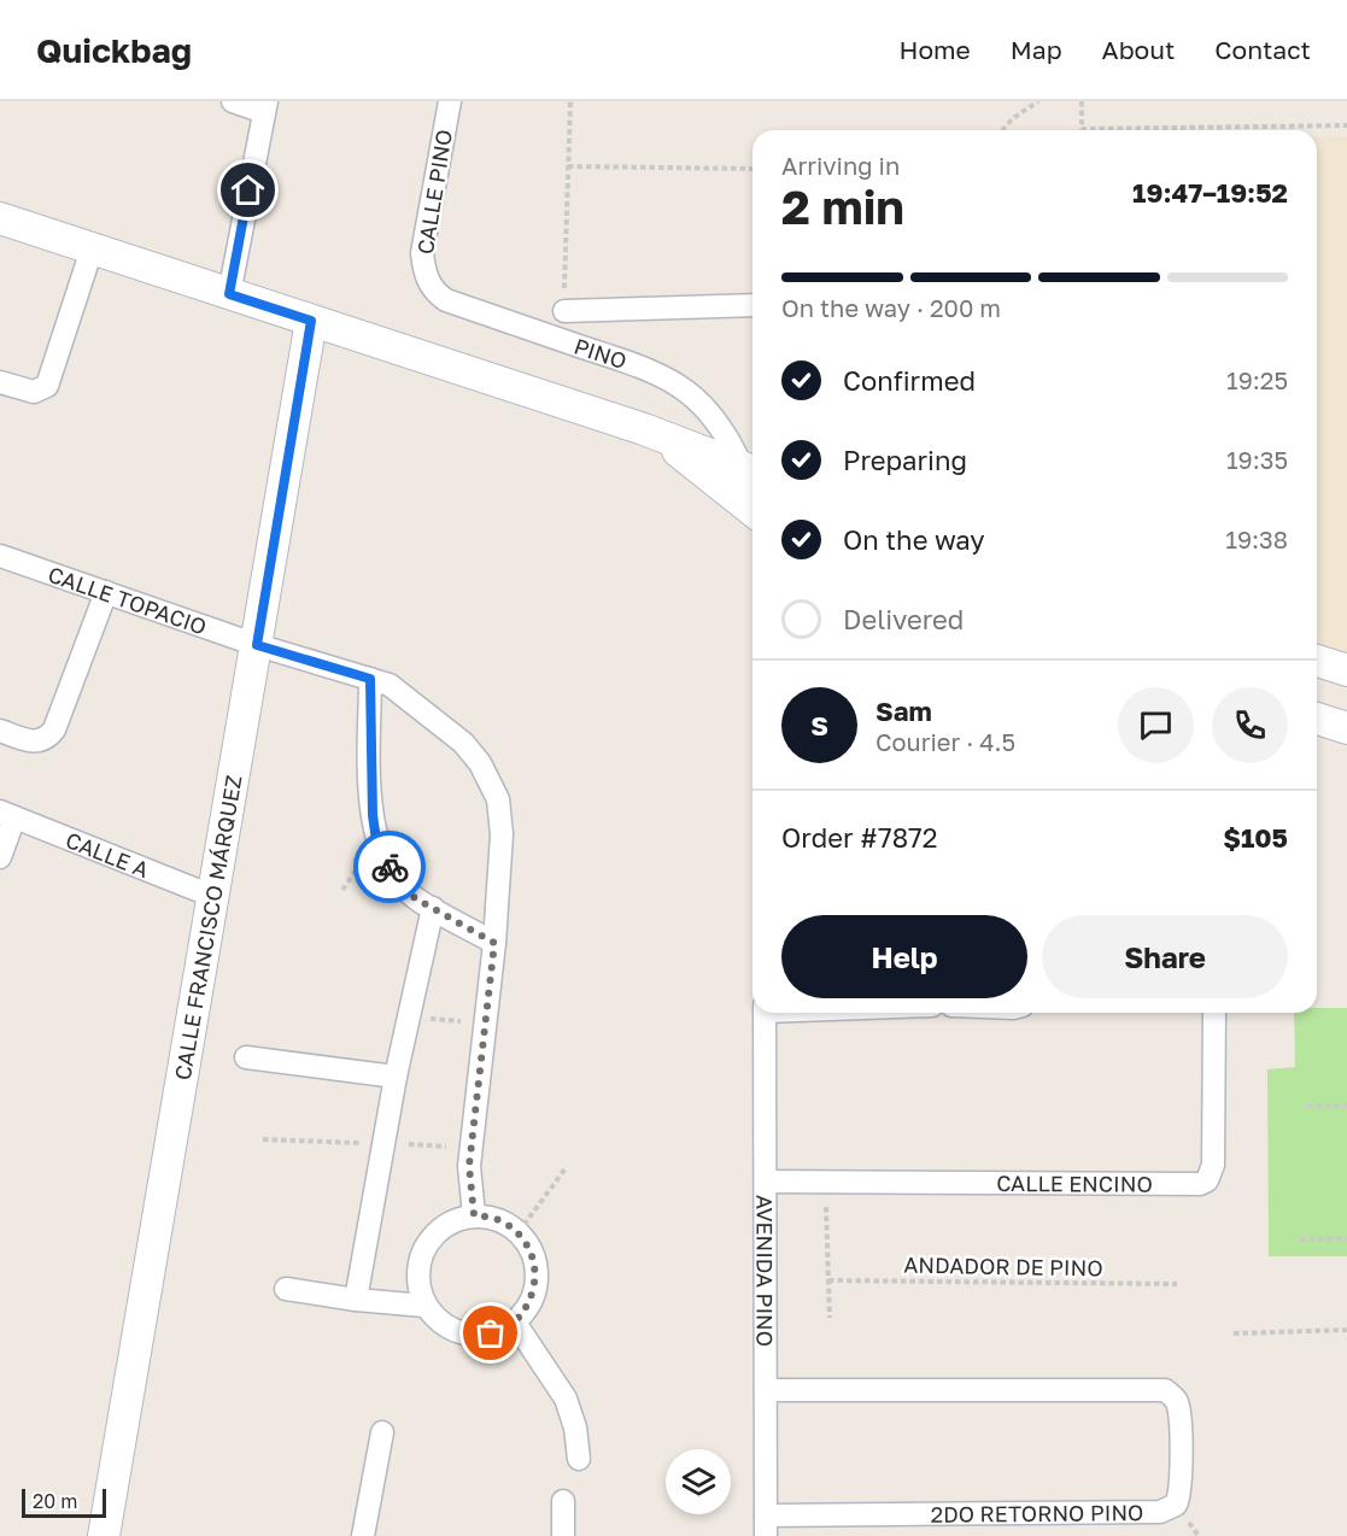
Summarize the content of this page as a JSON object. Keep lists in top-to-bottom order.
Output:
{
  "streets": {
    "street": [
      "CALLE PINO",
      "PINO",
      "CALLE TOPACIO",
      "CALLE A",
      "CALLE FRANCISCO MÁRQUEZ",
      "CALLE ENCINO",
      "AVENIDA PINO",
      "2DO RETORNO PINO"
    ],
    "path": ["ANDADOR DE PINO"]
  },
  "crossings": [
    ["CALLE PINO", "PINO"],
    ["CALLE TOPACIO", "CALLE FRANCISCO MÁRQUEZ"],
    ["CALLE A", "CALLE FRANCISCO MÁRQUEZ"],
    ["CALLE ENCINO", "AVENIDA PINO"],
    ["AVENIDA PINO", "2DO RETORNO PINO"]
  ],
  "scale_bar": "20 m",
  "page": {
    "header": "Quickbag",
    "nav": [
      "Home",
      "Map",
      "About",
      "Contact"
    ],
    "heading": ["2 min", "Arriving in", "19:47–19:52"],
    "panel": [
      "Sam",
      "Courier · 4.5",
      "Order #7872",
      "$105"
    ],
    "bar": "On the way · 200 m",
    "list": [
      ["Confirmed", "19:25"],
      ["Preparing", "19:35"],
      ["On the way", "19:38"],
      "Delivered"
    ],
    "round": "S",
    "buttons": ["Help", "Share"],
    "scale": "20 m"
  }
}
